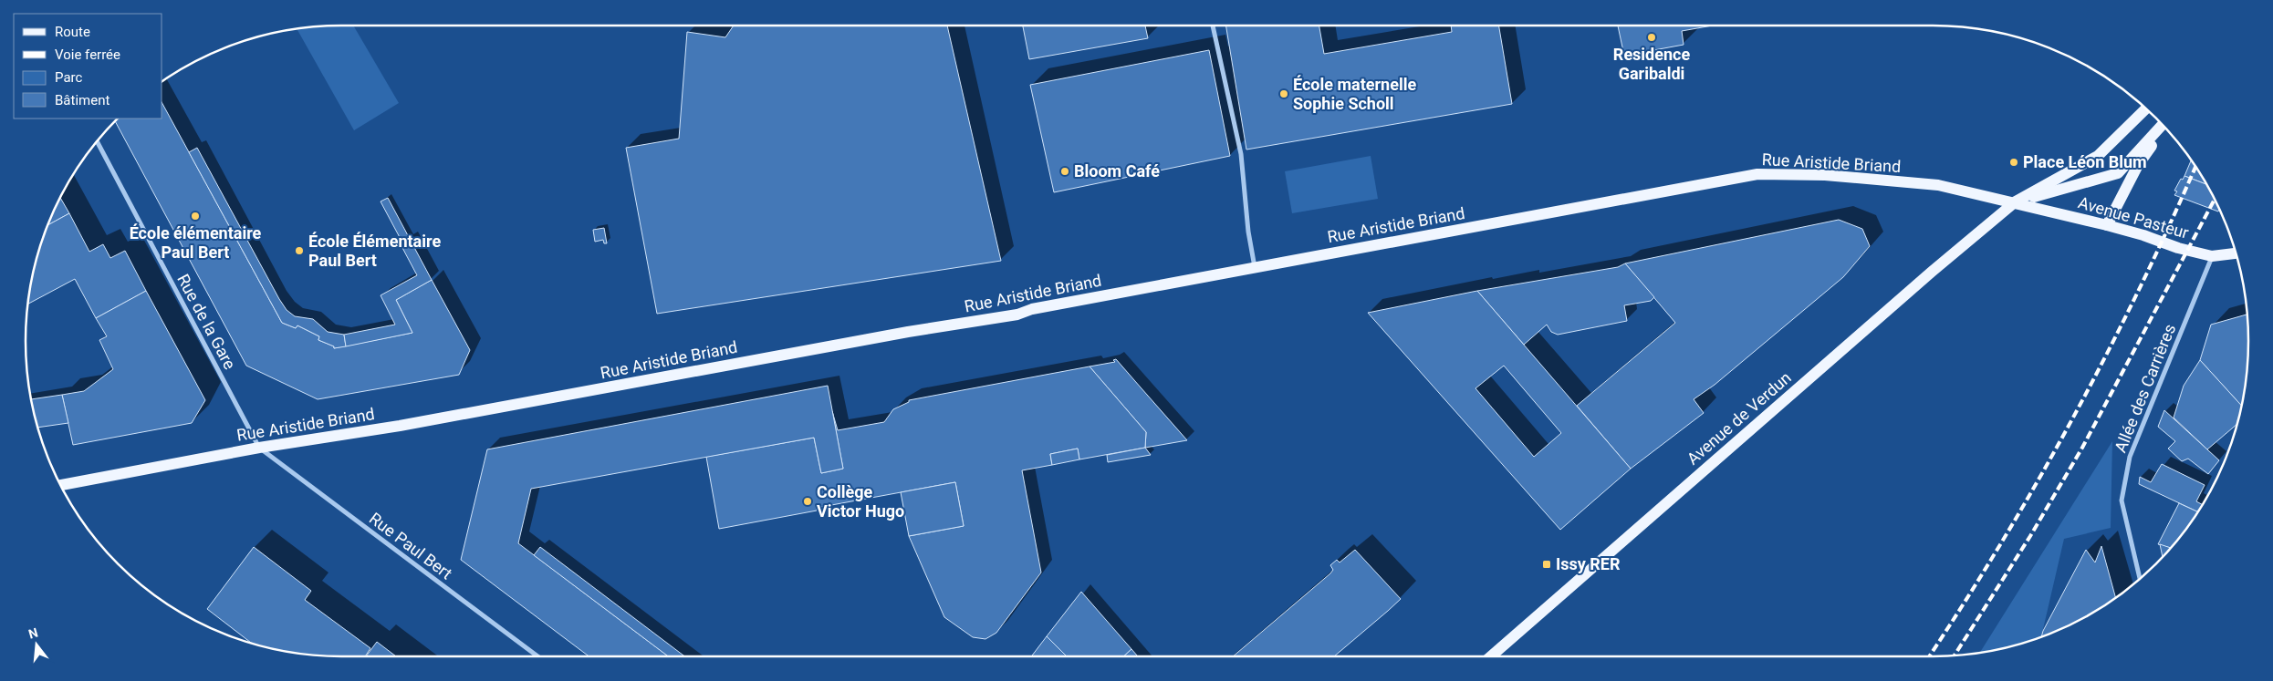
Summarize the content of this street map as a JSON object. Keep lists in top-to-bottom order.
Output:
{
  "streets": {
    "main road": ["Rue Aristide Briand", "Avenue Pasteur", "Avenue de Verdun"],
    "street": ["Rue de la Gare", "Allée des Carrières", "Rue Paul Bert"]
  },
  "crossings": [
    ["Rue Aristide Briand", "Avenue Pasteur"],
    ["Rue Aristide Briand", "Rue de la Gare"],
    ["Rue Aristide Briand", "Avenue de Verdun"],
    ["Rue Aristide Briand", "Rue Paul Bert"],
    ["Avenue Pasteur", "Allée des Carrières"],
    ["Avenue Pasteur", "Avenue de Verdun"],
    ["Rue de la Gare", "Rue Paul Bert"]
  ],
  "places": {
    "other": [
      "Residence Garibaldi",
      "École maternelle Sophie Scholl",
      "Place Léon Blum",
      "Bloom Café",
      "École élémentaire Paul Bert",
      "École Élémentaire Paul Bert",
      "Collège Victor Hugo"
    ],
    "transit": ["Issy RER"]
  },
  "legend": [
    "Route",
    "Voie ferrée",
    "Parc",
    "Bâtiment"
  ],
  "north": "top"
}
